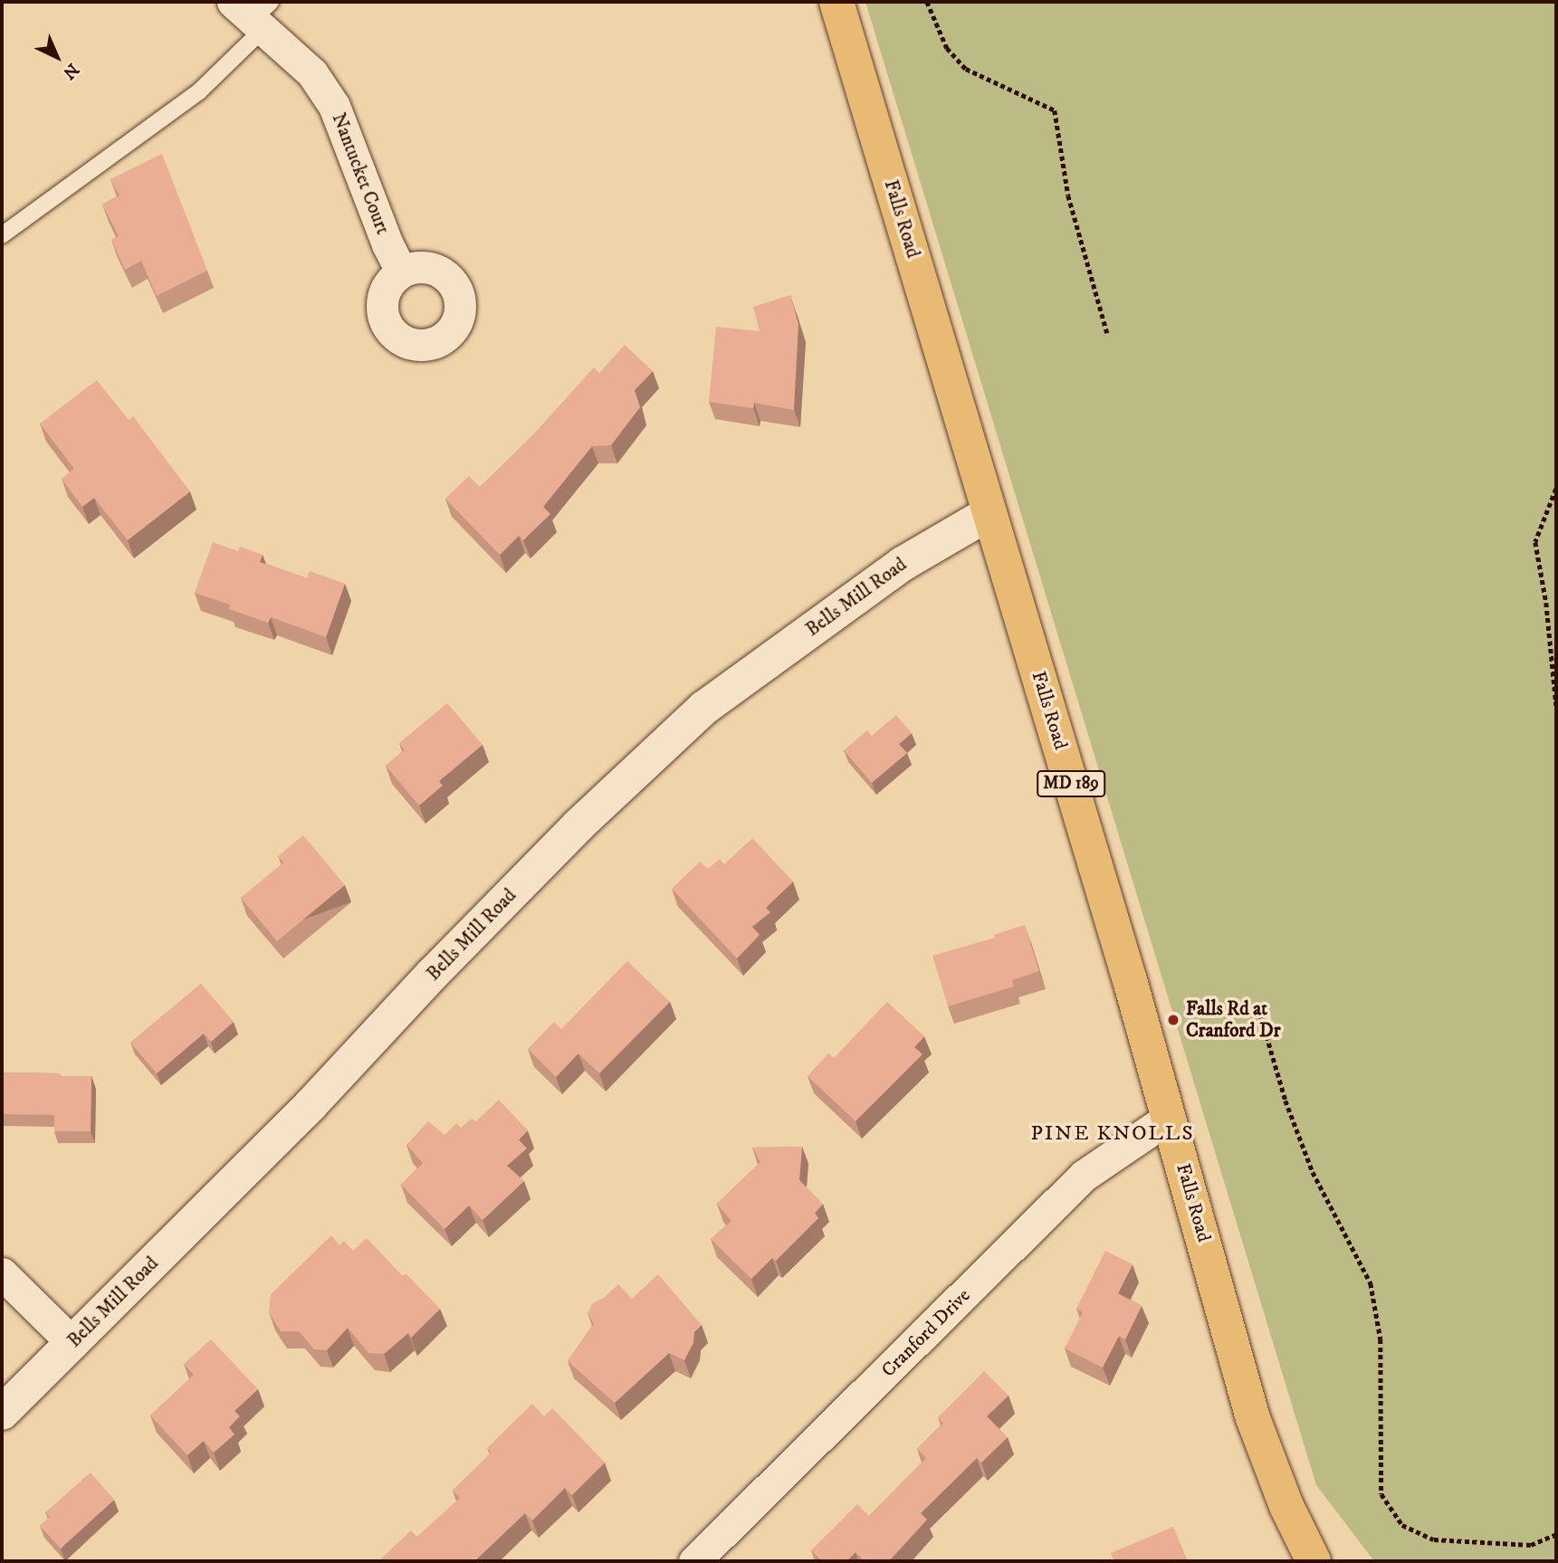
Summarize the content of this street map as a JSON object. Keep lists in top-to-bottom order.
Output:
{
  "streets": {
    "main road": ["Falls Road", "MD 189"],
    "street": ["Nantucket Court", "Bells Mill Road", "Cranford Drive"]
  },
  "crossings": [
    ["Falls Road", "Bells Mill Road"],
    ["Falls Road", "Cranford Drive"]
  ],
  "districts": ["PINE KNOLLS"],
  "places": ["Falls Rd at Cranford Dr"],
  "north": "bottom right"
}
